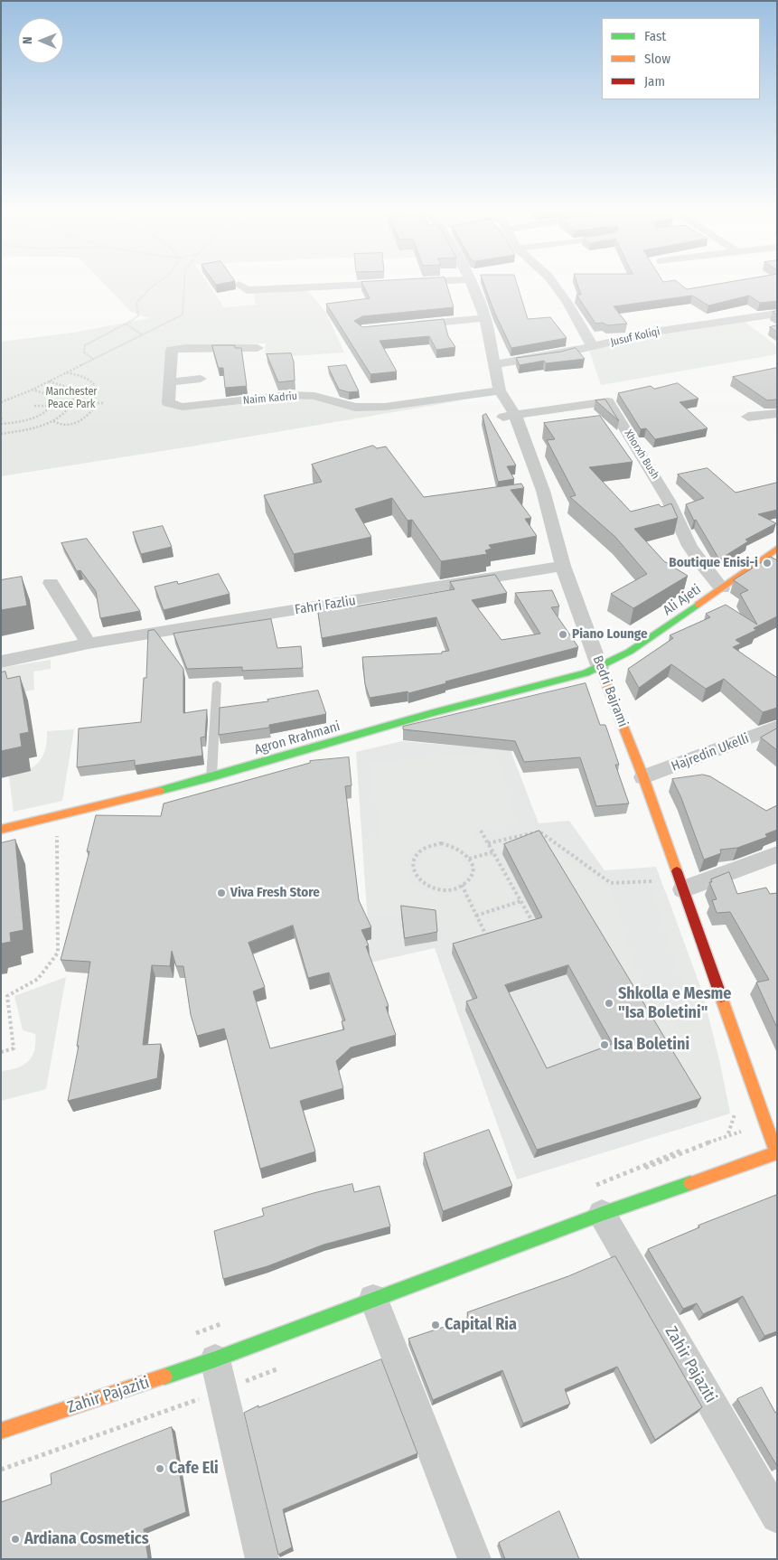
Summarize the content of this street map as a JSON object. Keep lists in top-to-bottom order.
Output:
{
  "streets": {
    "main road": [
      "Ali Ajeti",
      "Bedri Bajrami",
      "Agron Rrahmani",
      "Zahir Pajaziti"
    ],
    "street": [
      "Jusuf Koliqi",
      "Naim Kadriu",
      "Xhorxh Bush",
      "Fahri Fazliu",
      "Hajredin Ukelli"
    ]
  },
  "crossings": [
    ["Jusuf Koliqi", "Bedri Bajrami"],
    ["Naim Kadriu", "Bedri Bajrami"],
    ["Xhorxh Bush", "Ali Ajeti"],
    ["Xhorxh Bush", "Bedri Bajrami"],
    ["Ali Ajeti", "Bedri Bajrami"],
    ["Ali Ajeti", "Agron Rrahmani"],
    ["Fahri Fazliu", "Bedri Bajrami"],
    ["Bedri Bajrami", "Agron Rrahmani"],
    ["Bedri Bajrami", "Hajredin Ukelli"],
    ["Bedri Bajrami", "Zahir Pajaziti"]
  ],
  "parks": ["Manchester Peace Park"],
  "places": [
    "Boutique Enisi-i",
    "Piano Lounge",
    "Viva Fresh Store",
    "Shkolla e Mesme \"Isa Boletini\"",
    "Isa Boletini",
    "Capital Ria",
    "Cafe Eli",
    "Ardiana Cosmetics"
  ],
  "legend": ["Fast", "Slow", "Jam"],
  "north": "left"
}
